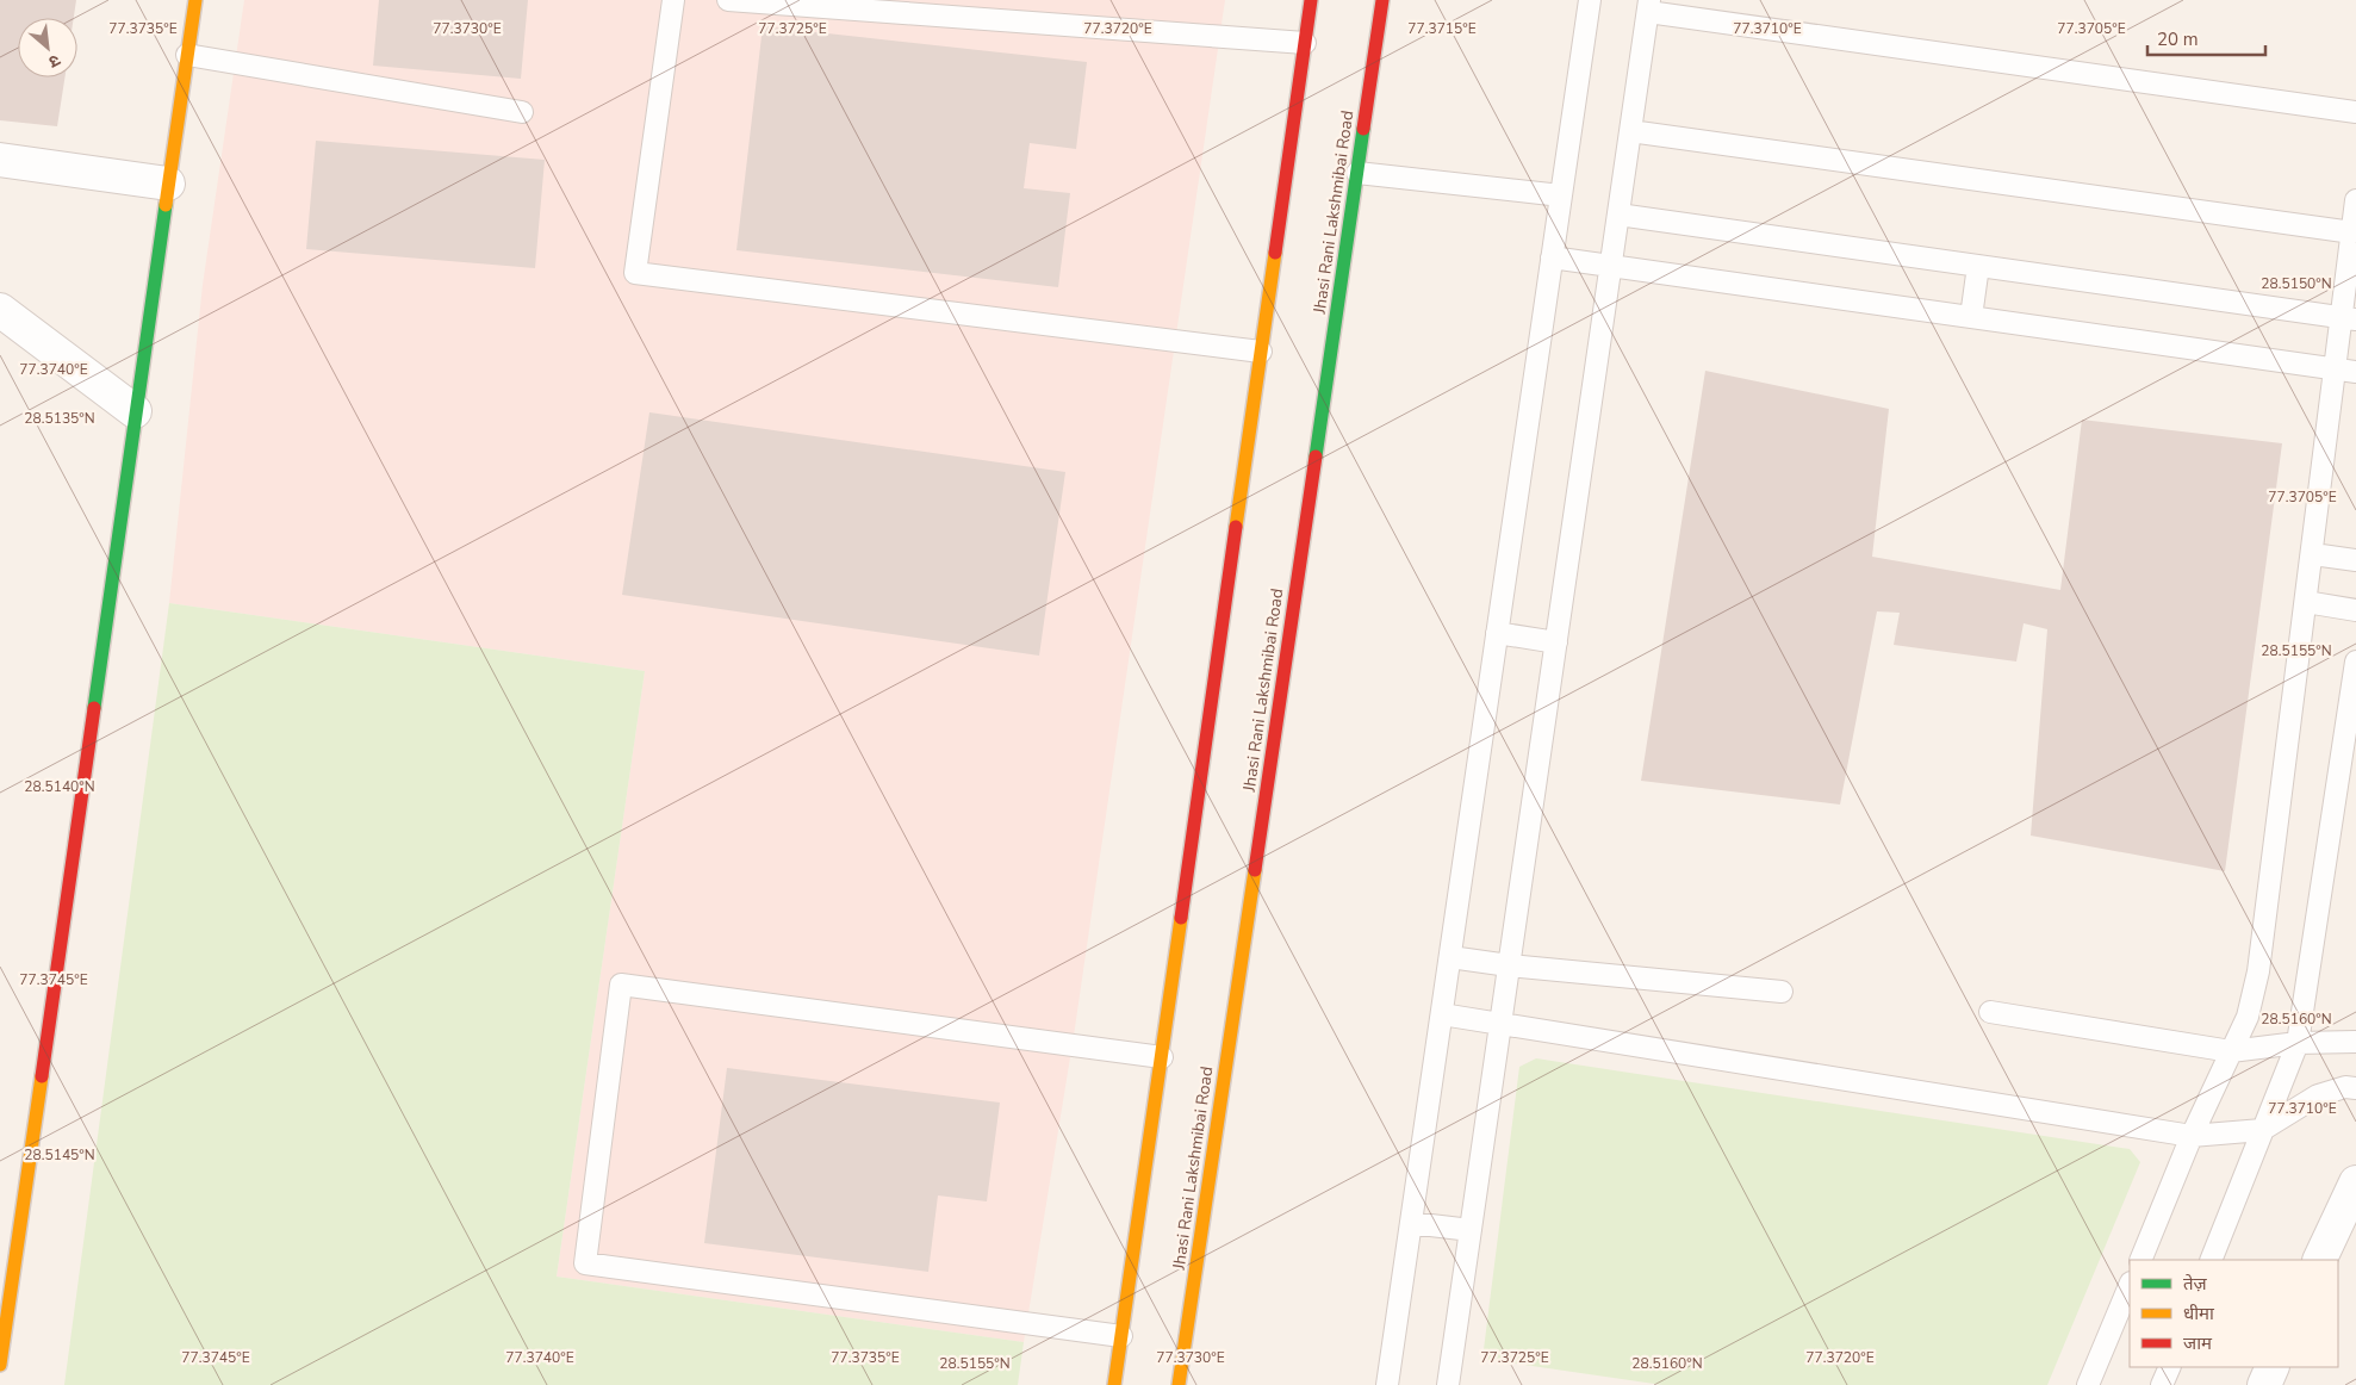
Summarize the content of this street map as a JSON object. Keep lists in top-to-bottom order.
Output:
{
  "streets": {
    "main road": ["Jhasi Rani Lakshmibai Road"]
  },
  "legend": ["तेज़", "धीमा", "जाम"],
  "scale_bar": "20 m",
  "north": "bottom right",
  "coordinates": [
    "77.3735°E",
    "77.3730°E",
    "77.3725°E",
    "77.3720°E",
    "77.3715°E",
    "77.3710°E",
    "77.3705°E",
    "28.5150°N",
    "77.3740°E",
    "28.5135°N",
    "28.5155°N",
    "28.5140°N",
    "77.3745°E",
    "28.5160°N",
    "28.5145°N"
  ]
}
